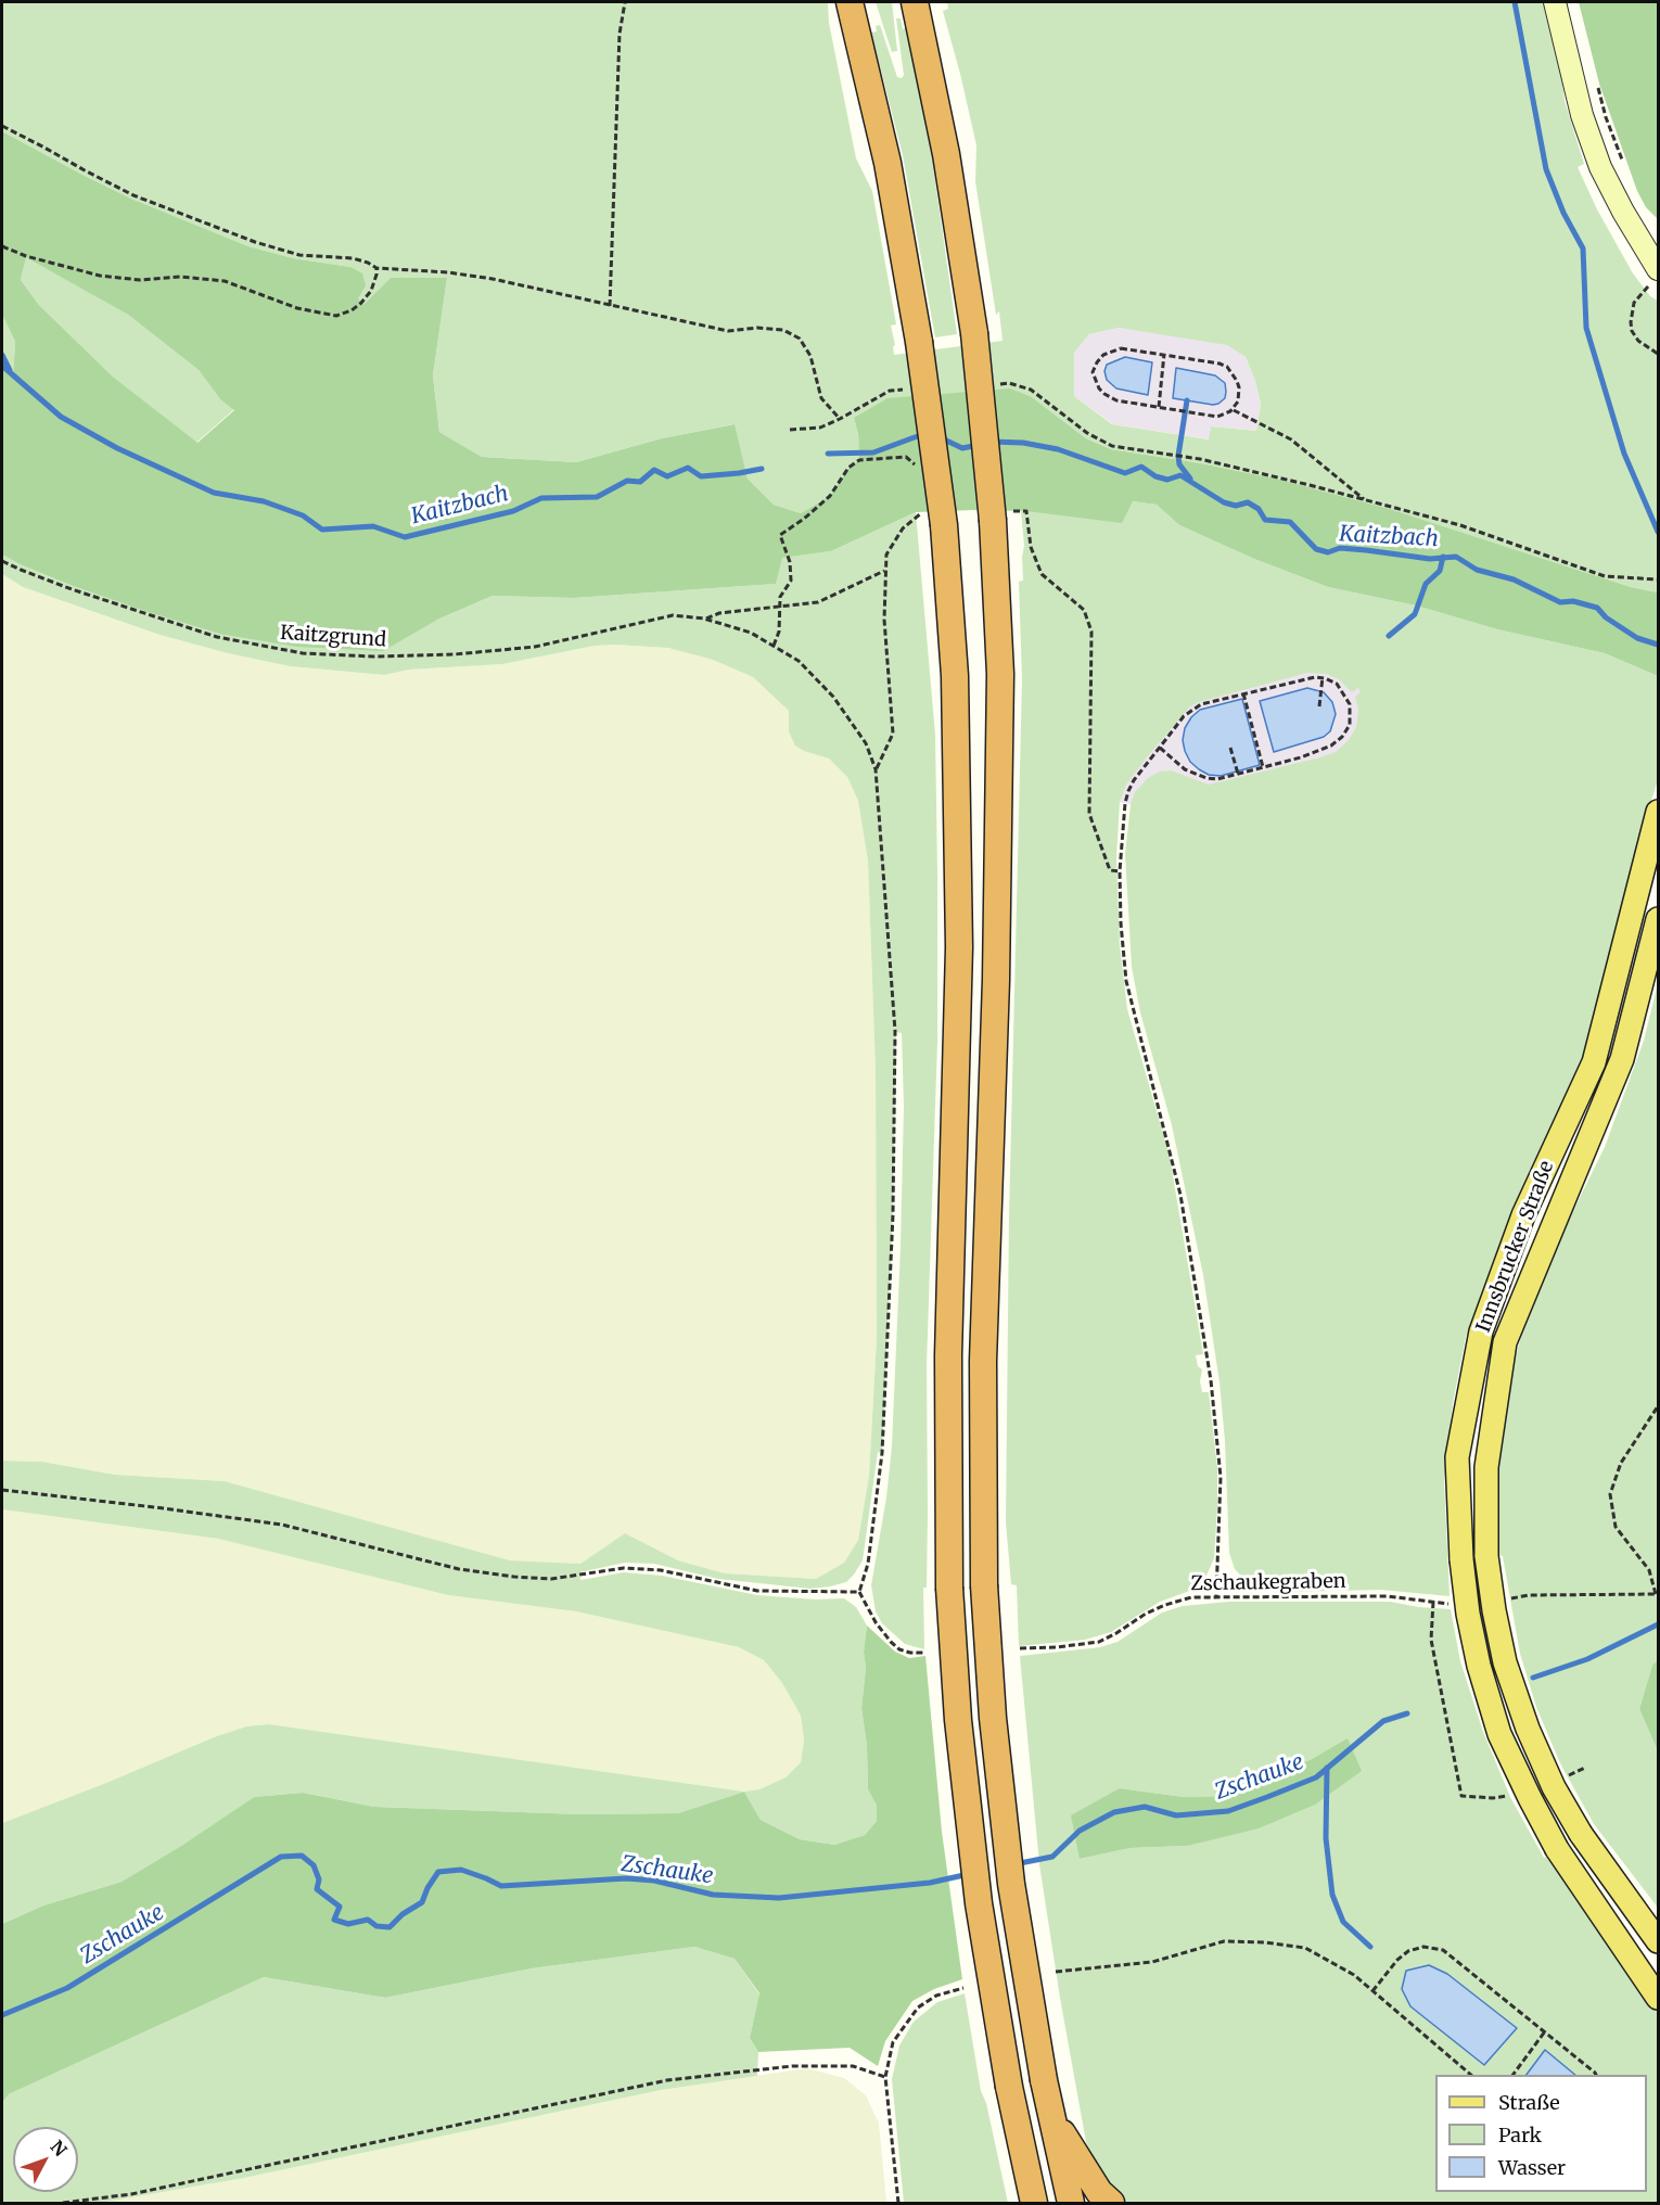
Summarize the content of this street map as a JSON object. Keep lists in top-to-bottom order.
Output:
{
  "streets": {
    "main road": ["Innsbrucker Straße"],
    "path": ["Kaitzgrund", "Zschaukegraben"]
  },
  "water": ["Kaitzbach", "Zschauke"],
  "legend": ["Straße", "Park", "Wasser"],
  "north": "top right"
}
